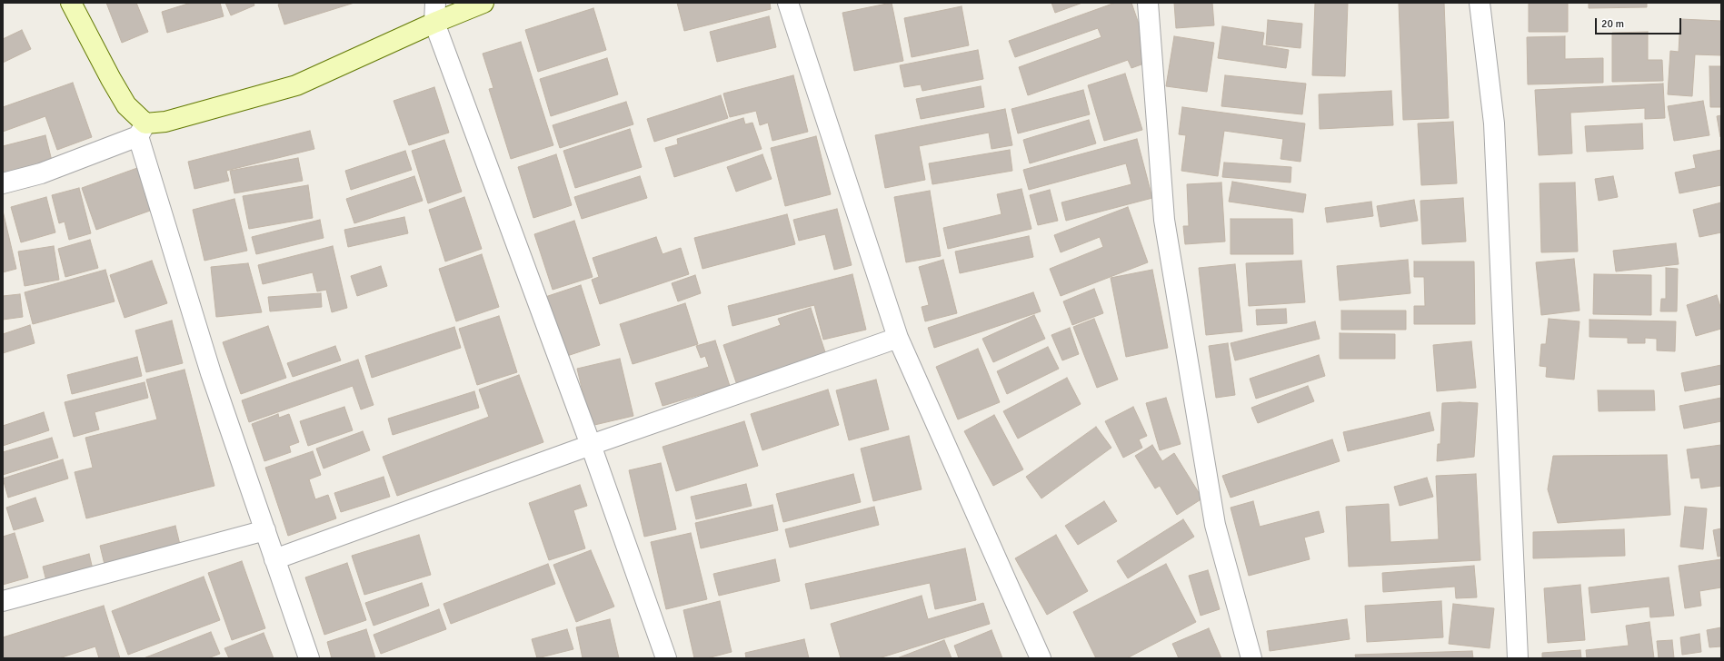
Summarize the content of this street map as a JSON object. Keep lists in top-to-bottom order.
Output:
{
  "scale_bar": "20 m"
}
